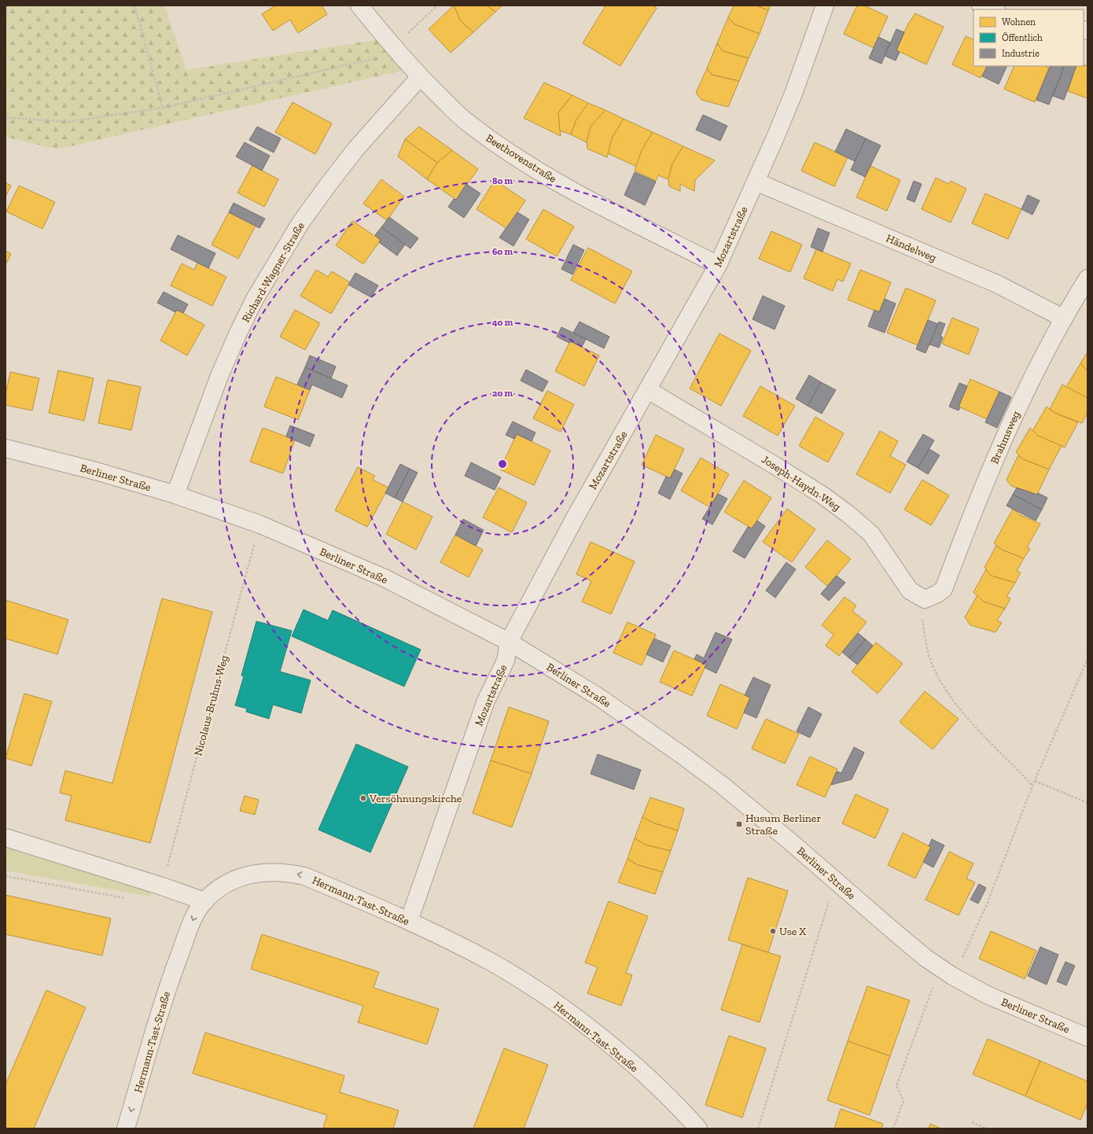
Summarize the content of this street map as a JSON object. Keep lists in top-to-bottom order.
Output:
{
  "streets": {
    "street": [
      "Beethovenstraße",
      "Mozartstraße",
      "Händelweg",
      "Richard-Wagner-Straße",
      "Brahmsweg",
      "Berliner Straße",
      "Joseph-Haydn-Weg",
      "Hermann-Tast-Straße"
    ],
    "path": ["Nicolaus-Bruhns-Weg"]
  },
  "crossings": [
    ["Beethovenstraße", "Mozartstraße"],
    ["Beethovenstraße", "Richard-Wagner-Straße"],
    ["Mozartstraße", "Händelweg"],
    ["Mozartstraße", "Berliner Straße"],
    ["Mozartstraße", "Joseph-Haydn-Weg"],
    ["Mozartstraße", "Hermann-Tast-Straße"],
    ["Händelweg", "Brahmsweg"],
    ["Richard-Wagner-Straße", "Berliner Straße"],
    ["Brahmsweg", "Joseph-Haydn-Weg"],
    ["Berliner Straße", "Nicolaus-Bruhns-Weg"]
  ],
  "places": {
    "other": ["Versöhnungskirche", "Use X"],
    "transit": ["Husum Berliner Straße"]
  },
  "legend": ["Wohnen", "Öffentlich", "Industrie"],
  "rings": [
    "80 m",
    "60 m",
    "40 m",
    "20 m"
  ]
}
